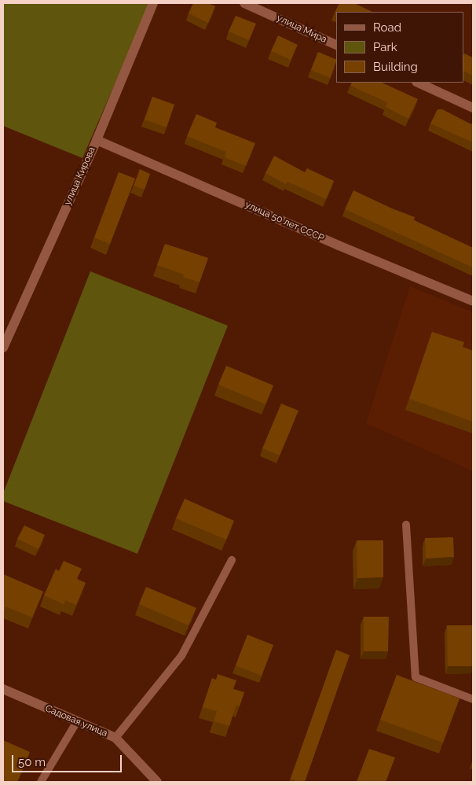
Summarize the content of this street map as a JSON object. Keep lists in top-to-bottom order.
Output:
{
  "streets": {
    "street": [
      "улица Мира",
      "улица Кирова",
      "улица 50 лет СССР",
      "Садовая улица"
    ]
  },
  "crossings": [
    ["улица Кирова", "улица 50 лет СССР"]
  ],
  "legend": ["Road", "Park", "Building"],
  "scale_bar": "50 m"
}
